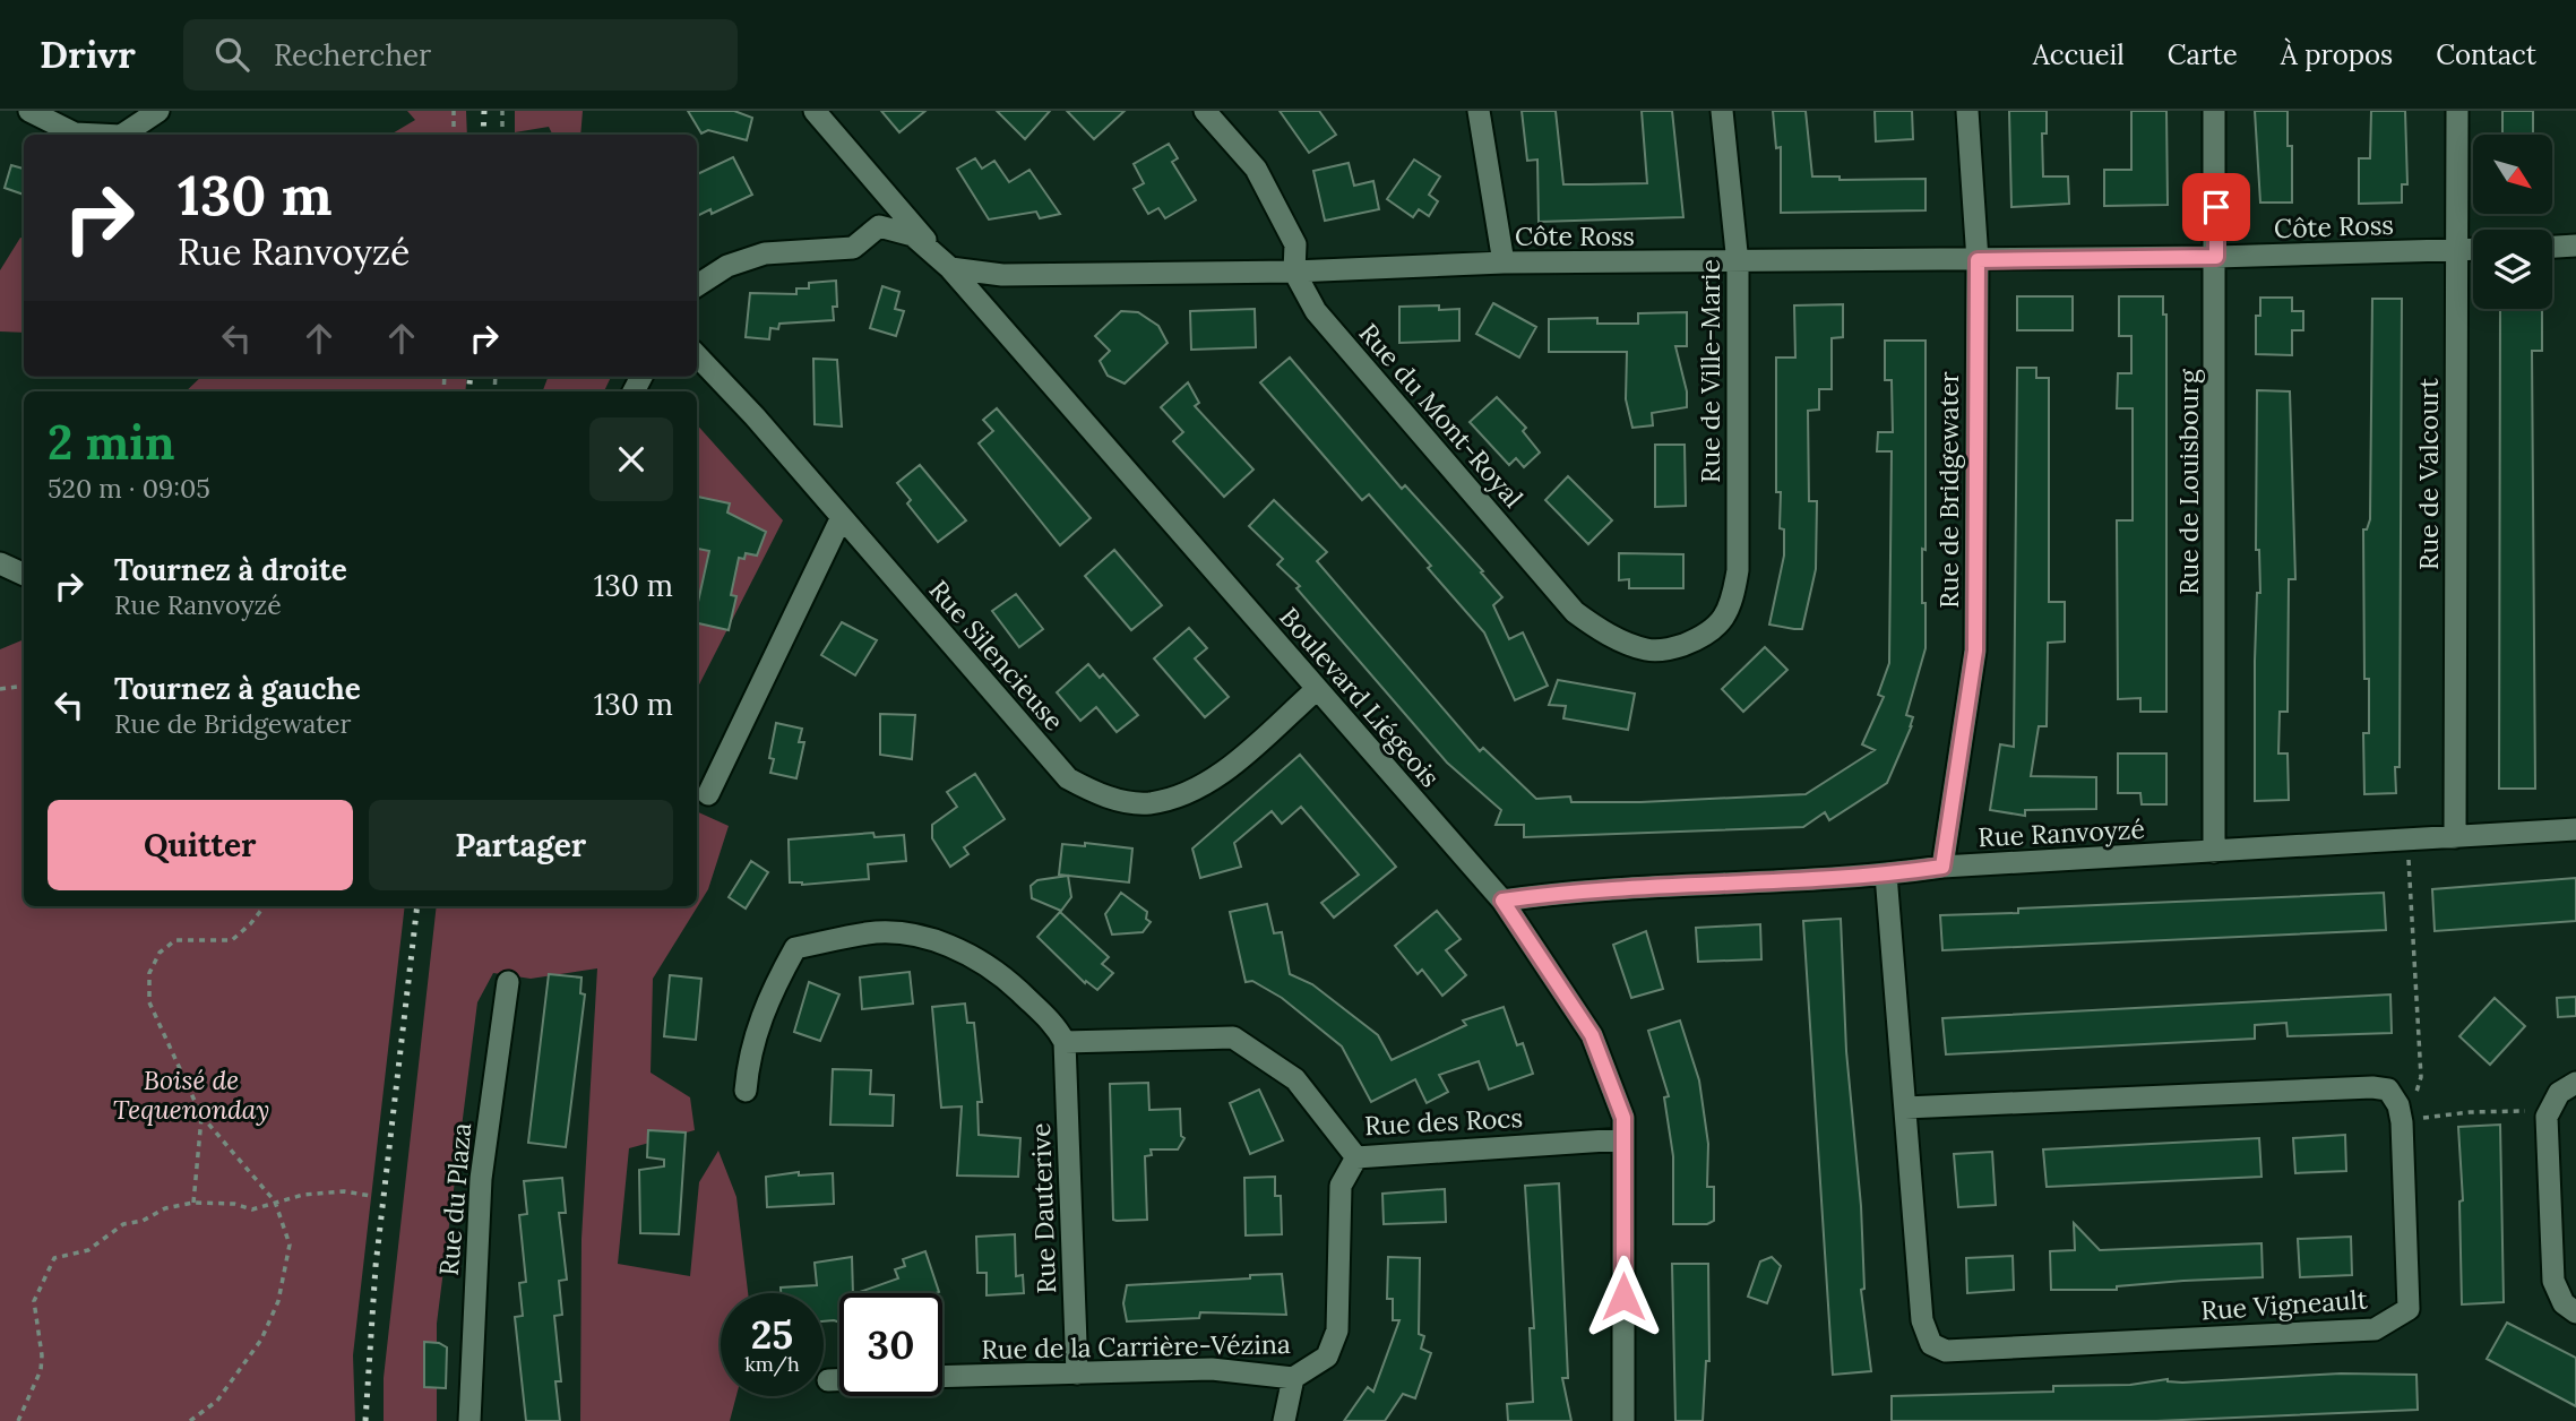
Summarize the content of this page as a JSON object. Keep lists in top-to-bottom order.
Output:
{
  "streets": {
    "street": [
      "Côte Ross",
      "Rue de Ville-Marie",
      "Rue du Mont-Royal",
      "Rue de Valcourt",
      "Rue de Louisbourg",
      "Rue de Bridgewater",
      "Rue Silencieuse",
      "Boulevard Liégeois",
      "Rue Ranvoyzé",
      "Rue des Rocs",
      "Rue du Plaza",
      "Rue Dauterive",
      "Rue Vigneault",
      "Rue de la Carrière-Vézina"
    ]
  },
  "crossings": [
    ["Côte Ross", "Rue de Ville-Marie"],
    ["Côte Ross", "Rue du Mont-Royal"],
    ["Côte Ross", "Rue de Valcourt"],
    ["Côte Ross", "Rue de Louisbourg"],
    ["Côte Ross", "Rue de Bridgewater"],
    ["Côte Ross", "Boulevard Liégeois"],
    ["Rue de Ville-Marie", "Rue du Mont-Royal"],
    ["Rue de Valcourt", "Rue Ranvoyzé"],
    ["Rue de Louisbourg", "Rue Ranvoyzé"],
    ["Rue de Bridgewater", "Rue Ranvoyzé"],
    ["Rue Silencieuse", "Boulevard Liégeois"],
    ["Boulevard Liégeois", "Rue Ranvoyzé"],
    ["Boulevard Liégeois", "Rue des Rocs"],
    ["Rue Ranvoyzé", "Rue Vigneault"],
    ["Rue des Rocs", "Rue Dauterive"],
    ["Rue des Rocs", "Rue de la Carrière-Vézina"],
    ["Rue Dauterive", "Rue de la Carrière-Vézina"]
  ],
  "parks": ["Boisé de Tequenonday"],
  "north": "bottom right",
  "page": {
    "header": "Drivr",
    "search": "Rechercher",
    "nav": [
      "Accueil",
      "Carte",
      "À propos",
      "Contact"
    ],
    "turn": ["130 m", "Rue Ranvoyzé"],
    "heading": ["2 min", "520 m · 09:05"],
    "list": [
      {
        "name": "Tournez à droite",
        "note": "Rue Ranvoyzé",
        "value": "130 m"
      },
      {
        "name": "Tournez à gauche",
        "note": "Rue de Bridgewater",
        "value": "130 m"
      }
    ],
    "buttons": ["Quitter", "Partager"],
    "speed": "25 km/h",
    "limit": "30"
  }
}
